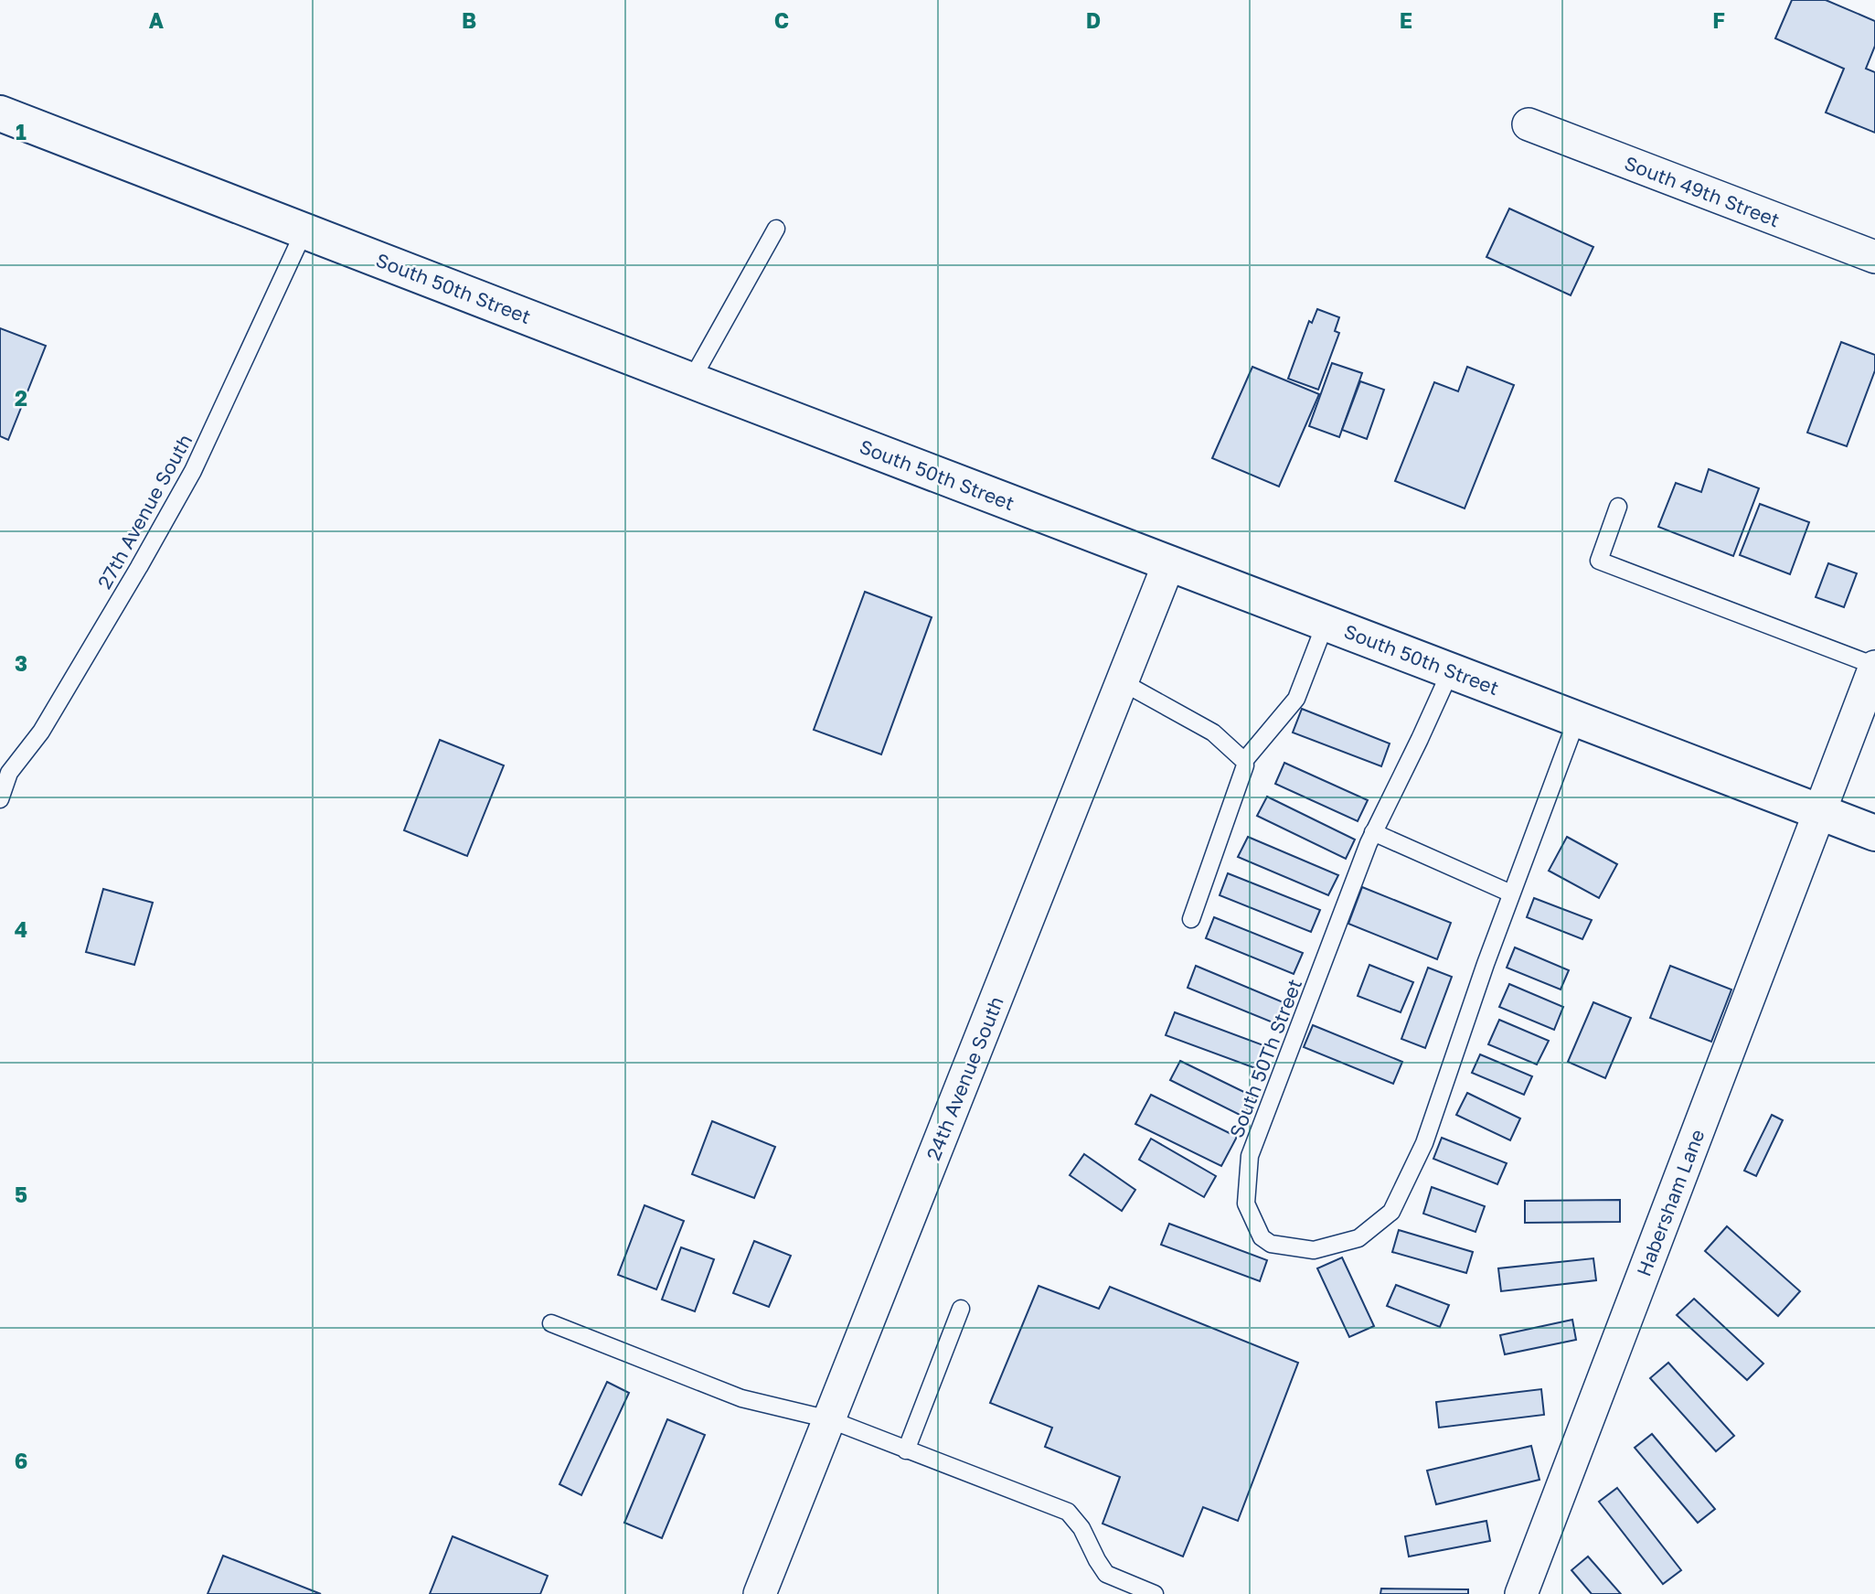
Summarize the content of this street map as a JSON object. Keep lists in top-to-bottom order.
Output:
{
  "streets": {
    "main road": ["South 50th Street"],
    "street": ["South 49th Street", "24th Avenue South", "Habersham Lane"],
    "lane": ["27th Avenue South", "South 50Th Street"]
  },
  "crossings": [
    ["South 50th Street", "27th Avenue South"],
    ["South 50th Street", "South 50Th Street"],
    ["South 50th Street", "24th Avenue South"],
    ["South 50th Street", "Habersham Lane"]
  ],
  "grid": {
    "columns": [
      "A",
      "B",
      "C",
      "D",
      "E",
      "F"
    ],
    "rows": [
      "1",
      "2",
      "3",
      "4",
      "5",
      "6"
    ]
  }
}
